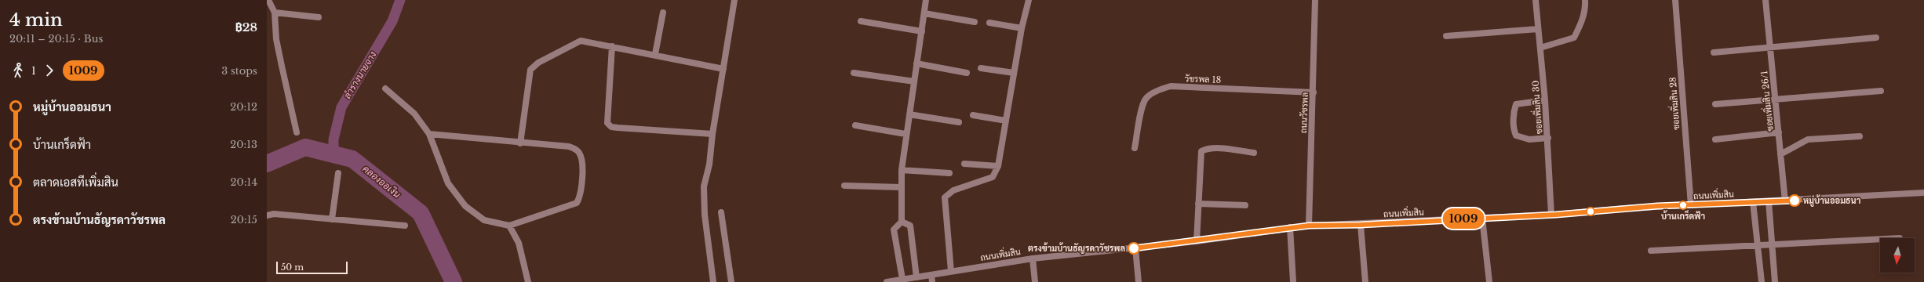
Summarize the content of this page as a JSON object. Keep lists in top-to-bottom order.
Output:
{
  "streets": {
    "street": [
      "วัชรพล 18",
      "ซอยเพิ่มสิน 26/1",
      "ซอยเพิ่มสิน 28",
      "ซอยเพิ่มสิน 30",
      "ถนนวัชรพล",
      "ถนนเพิ่มสิน"
    ]
  },
  "crossings": [
    ["วัชรพล 18", "ถนนวัชรพล"],
    ["ซอยเพิ่มสิน 26/1", "ถนนเพิ่มสิน"],
    ["ซอยเพิ่มสิน 28", "ถนนเพิ่มสิน"],
    ["ซอยเพิ่มสิน 30", "ถนนเพิ่มสิน"],
    ["ถนนวัชรพล", "ถนนเพิ่มสิน"]
  ],
  "water": ["ลำรางนายจาง", "คลองออเงิน"],
  "places": ["หมู่บ้านออมธนา", "บ้านเกร็ดฟ้า", "ตรงข้ามบ้านธัญรดาวัชรพล"],
  "lines": ["bus line 1009"],
  "scale_bar": "50 m",
  "north": "bottom",
  "page": {
    "heading": ["4 min", "20:11 – 20:15 · Bus", "฿28"],
    "on_map": "1009",
    "legs": ["1", "1009", "3 stops"],
    "list": [
      {
        "name": "หมู่บ้านออมธนา",
        "value": "20:12"
      },
      {
        "name": "บ้านเกร็ดฟ้า",
        "value": "20:13"
      },
      {
        "name": "ตลาดเอสทีเพิ่มสิน",
        "value": "20:14"
      },
      {
        "name": "ตรงข้ามบ้านธัญรดาวัชรพล",
        "value": "20:15"
      }
    ],
    "scale": "50 m"
  }
}
